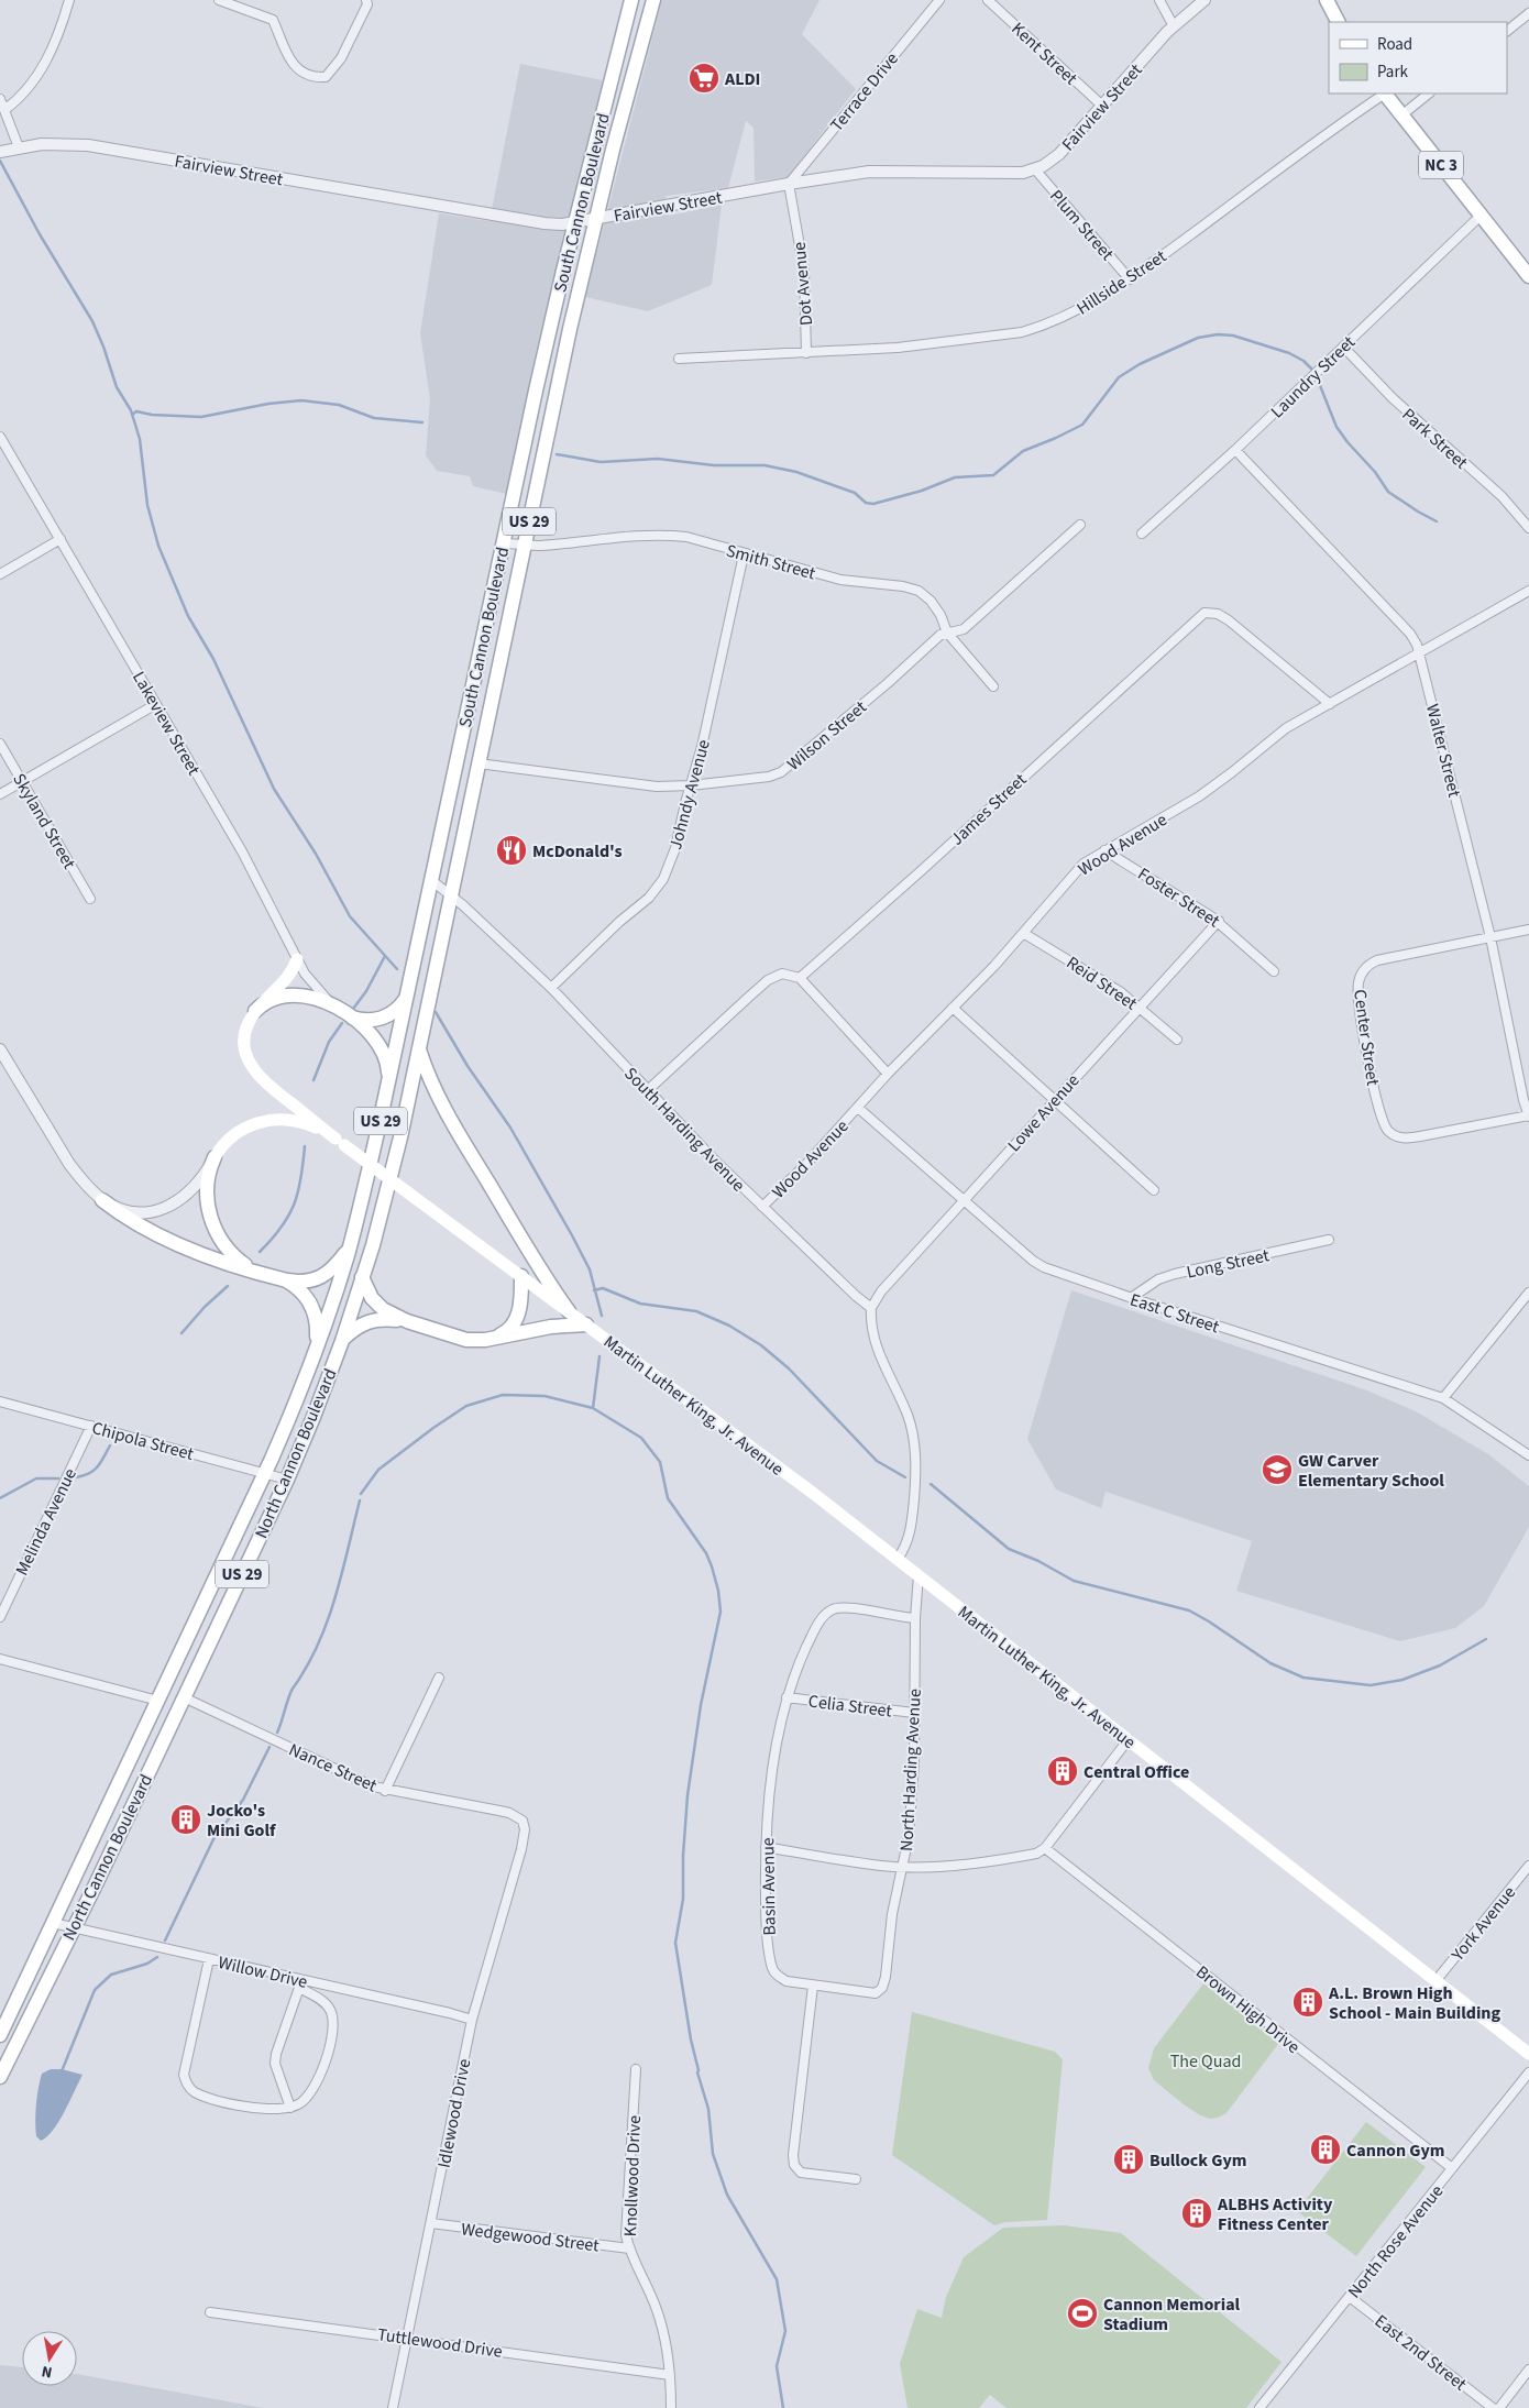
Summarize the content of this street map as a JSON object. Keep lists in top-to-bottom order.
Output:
{
  "streets": {
    "main road": [
      "NC 3",
      "South Cannon Boulevard",
      "US 29",
      "Martin Luther King, Jr. Avenue",
      "North Cannon Boulevard"
    ],
    "street": [
      "Kent Street",
      "Terrace Drive",
      "Fairview Street",
      "Plum Street",
      "Hillside Street",
      "Dot Avenue",
      "Laundry Street",
      "Park Street",
      "Smith Street",
      "Lakeview Street",
      "Wilson Street",
      "Walter Street",
      "Johndy Avenue",
      "James Street",
      "Skyland Street",
      "Wood Avenue",
      "Foster Street",
      "Reid Street",
      "Center Street",
      "Lowe Avenue",
      "South Harding Avenue",
      "Long Street",
      "East C Street",
      "Chipola Street",
      "Melinda Avenue",
      "Celia Street",
      "Nance Street",
      "North Harding Avenue",
      "Basin Avenue",
      "York Avenue",
      "Willow Drive",
      "Brown High Drive",
      "Idlewood Drive",
      "Knollwood Drive",
      "Wedgewood Street",
      "North Rose Avenue",
      "Tuttlewood Drive",
      "East 2nd Street"
    ]
  },
  "crossings": [
    ["Kent Street", "Fairview Street"],
    ["Terrace Drive", "Fairview Street"],
    ["Terrace Drive", "Dot Avenue"],
    ["Fairview Street", "South Cannon Boulevard"],
    ["Fairview Street", "Plum Street"],
    ["Fairview Street", "Dot Avenue"],
    ["NC 3", "Hillside Street"],
    ["NC 3", "Laundry Street"],
    ["South Cannon Boulevard", "Smith Street"],
    ["South Cannon Boulevard", "Wilson Street"],
    ["South Cannon Boulevard", "South Harding Avenue"],
    ["South Cannon Boulevard", "North Cannon Boulevard"],
    ["Plum Street", "Hillside Street"],
    ["Hillside Street", "Dot Avenue"],
    ["Laundry Street", "Park Street"],
    ["Laundry Street", "Walter Street"],
    ["Smith Street", "Wilson Street"],
    ["Smith Street", "Johndy Avenue"],
    ["Wilson Street", "Johndy Avenue"],
    ["Walter Street", "Wood Avenue"],
    ["Walter Street", "Center Street"],
    ["Johndy Avenue", "South Harding Avenue"],
    ["James Street", "Wood Avenue"],
    ["Wood Avenue", "Foster Street"],
    ["Wood Avenue", "Reid Street"],
    ["Wood Avenue", "South Harding Avenue"],
    ["Wood Avenue", "East C Street"],
    ["Foster Street", "Lowe Avenue"],
    ["Reid Street", "Lowe Avenue"],
    ["Lowe Avenue", "South Harding Avenue"],
    ["Lowe Avenue", "East C Street"],
    ["Long Street", "East C Street"],
    ["Martin Luther King, Jr. Avenue", "North Harding Avenue"],
    ["Martin Luther King, Jr. Avenue", "York Avenue"],
    ["Chipola Street", "North Cannon Boulevard"],
    ["Chipola Street", "Melinda Avenue"],
    ["North Cannon Boulevard", "Nance Street"],
    ["North Cannon Boulevard", "Willow Drive"],
    ["Celia Street", "North Harding Avenue"],
    ["Celia Street", "Basin Avenue"],
    ["Nance Street", "Idlewood Drive"],
    ["North Harding Avenue", "Basin Avenue"],
    ["Willow Drive", "Idlewood Drive"],
    ["Brown High Drive", "North Rose Avenue"],
    ["Idlewood Drive", "Wedgewood Street"],
    ["Idlewood Drive", "Tuttlewood Drive"],
    ["Knollwood Drive", "Wedgewood Street"],
    ["Knollwood Drive", "Tuttlewood Drive"],
    ["North Rose Avenue", "East 2nd Street"]
  ],
  "parks": ["The Quad"],
  "places": {
    "supermarket": ["ALDI"],
    "restaurant": ["McDonald's"],
    "school or university": ["GW Carver Elementary School"],
    "building": [
      "Central Office",
      "Jocko's Mini Golf",
      "A.L. Brown High School - Main Building",
      "Cannon Gym",
      "Bullock Gym",
      "ALBHS Activity Fitness Center"
    ],
    "sports": ["Cannon Memorial Stadium"]
  },
  "legend": ["Road", "Park"],
  "north": "bottom"
}
